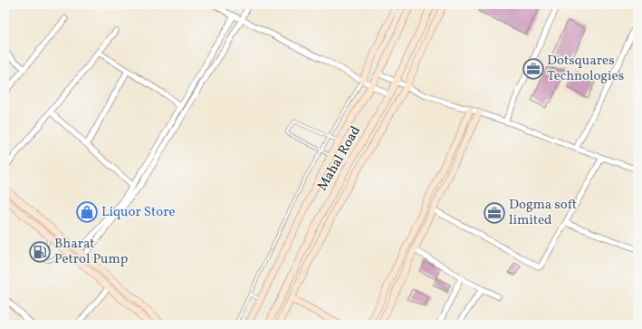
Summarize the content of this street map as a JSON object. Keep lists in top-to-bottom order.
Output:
{
  "streets": {
    "main road": ["Mahal Road"]
  },
  "places": {
    "office": ["Dotsquares Technologies", "Dogma soft limited"],
    "shop": ["Liquor Store"],
    "fuel station": ["Bharat Petrol Pump"]
  }
}
